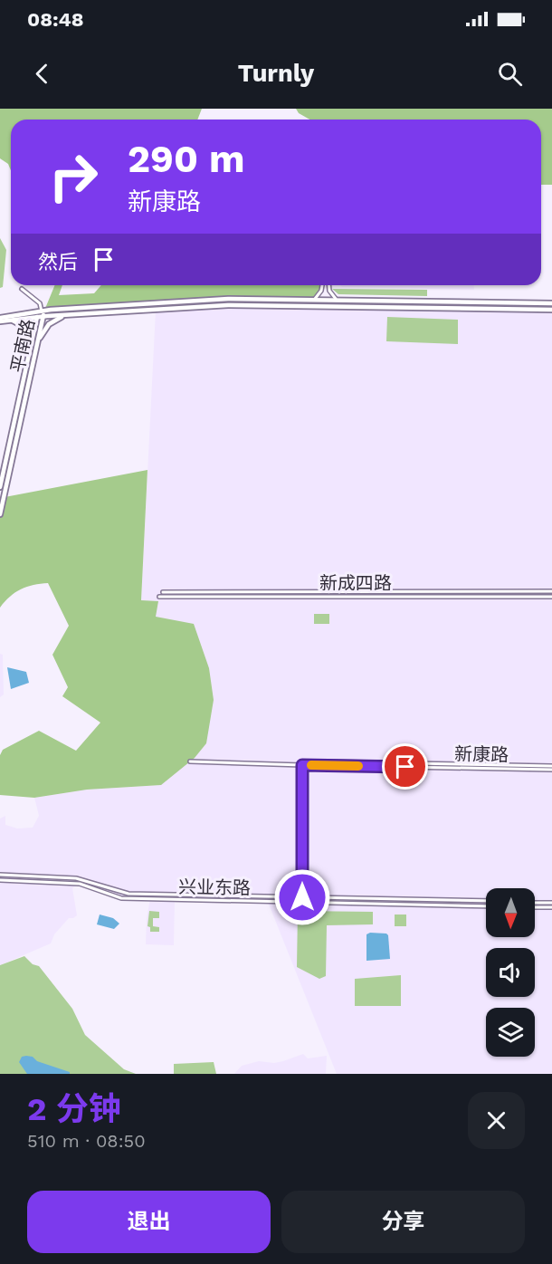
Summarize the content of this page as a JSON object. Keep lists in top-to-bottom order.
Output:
{
  "streets": {
    "main road": ["平南路"],
    "street": ["新成四路", "新康路", "兴业东路"]
  },
  "north": "bottom",
  "page": {
    "status": "08:48",
    "header": "Turnly",
    "turn": ["290 m", "新康路"],
    "then": "然后",
    "heading": ["2 分钟", "510 m · 08:50"],
    "buttons": ["退出", "分享"]
  }
}
